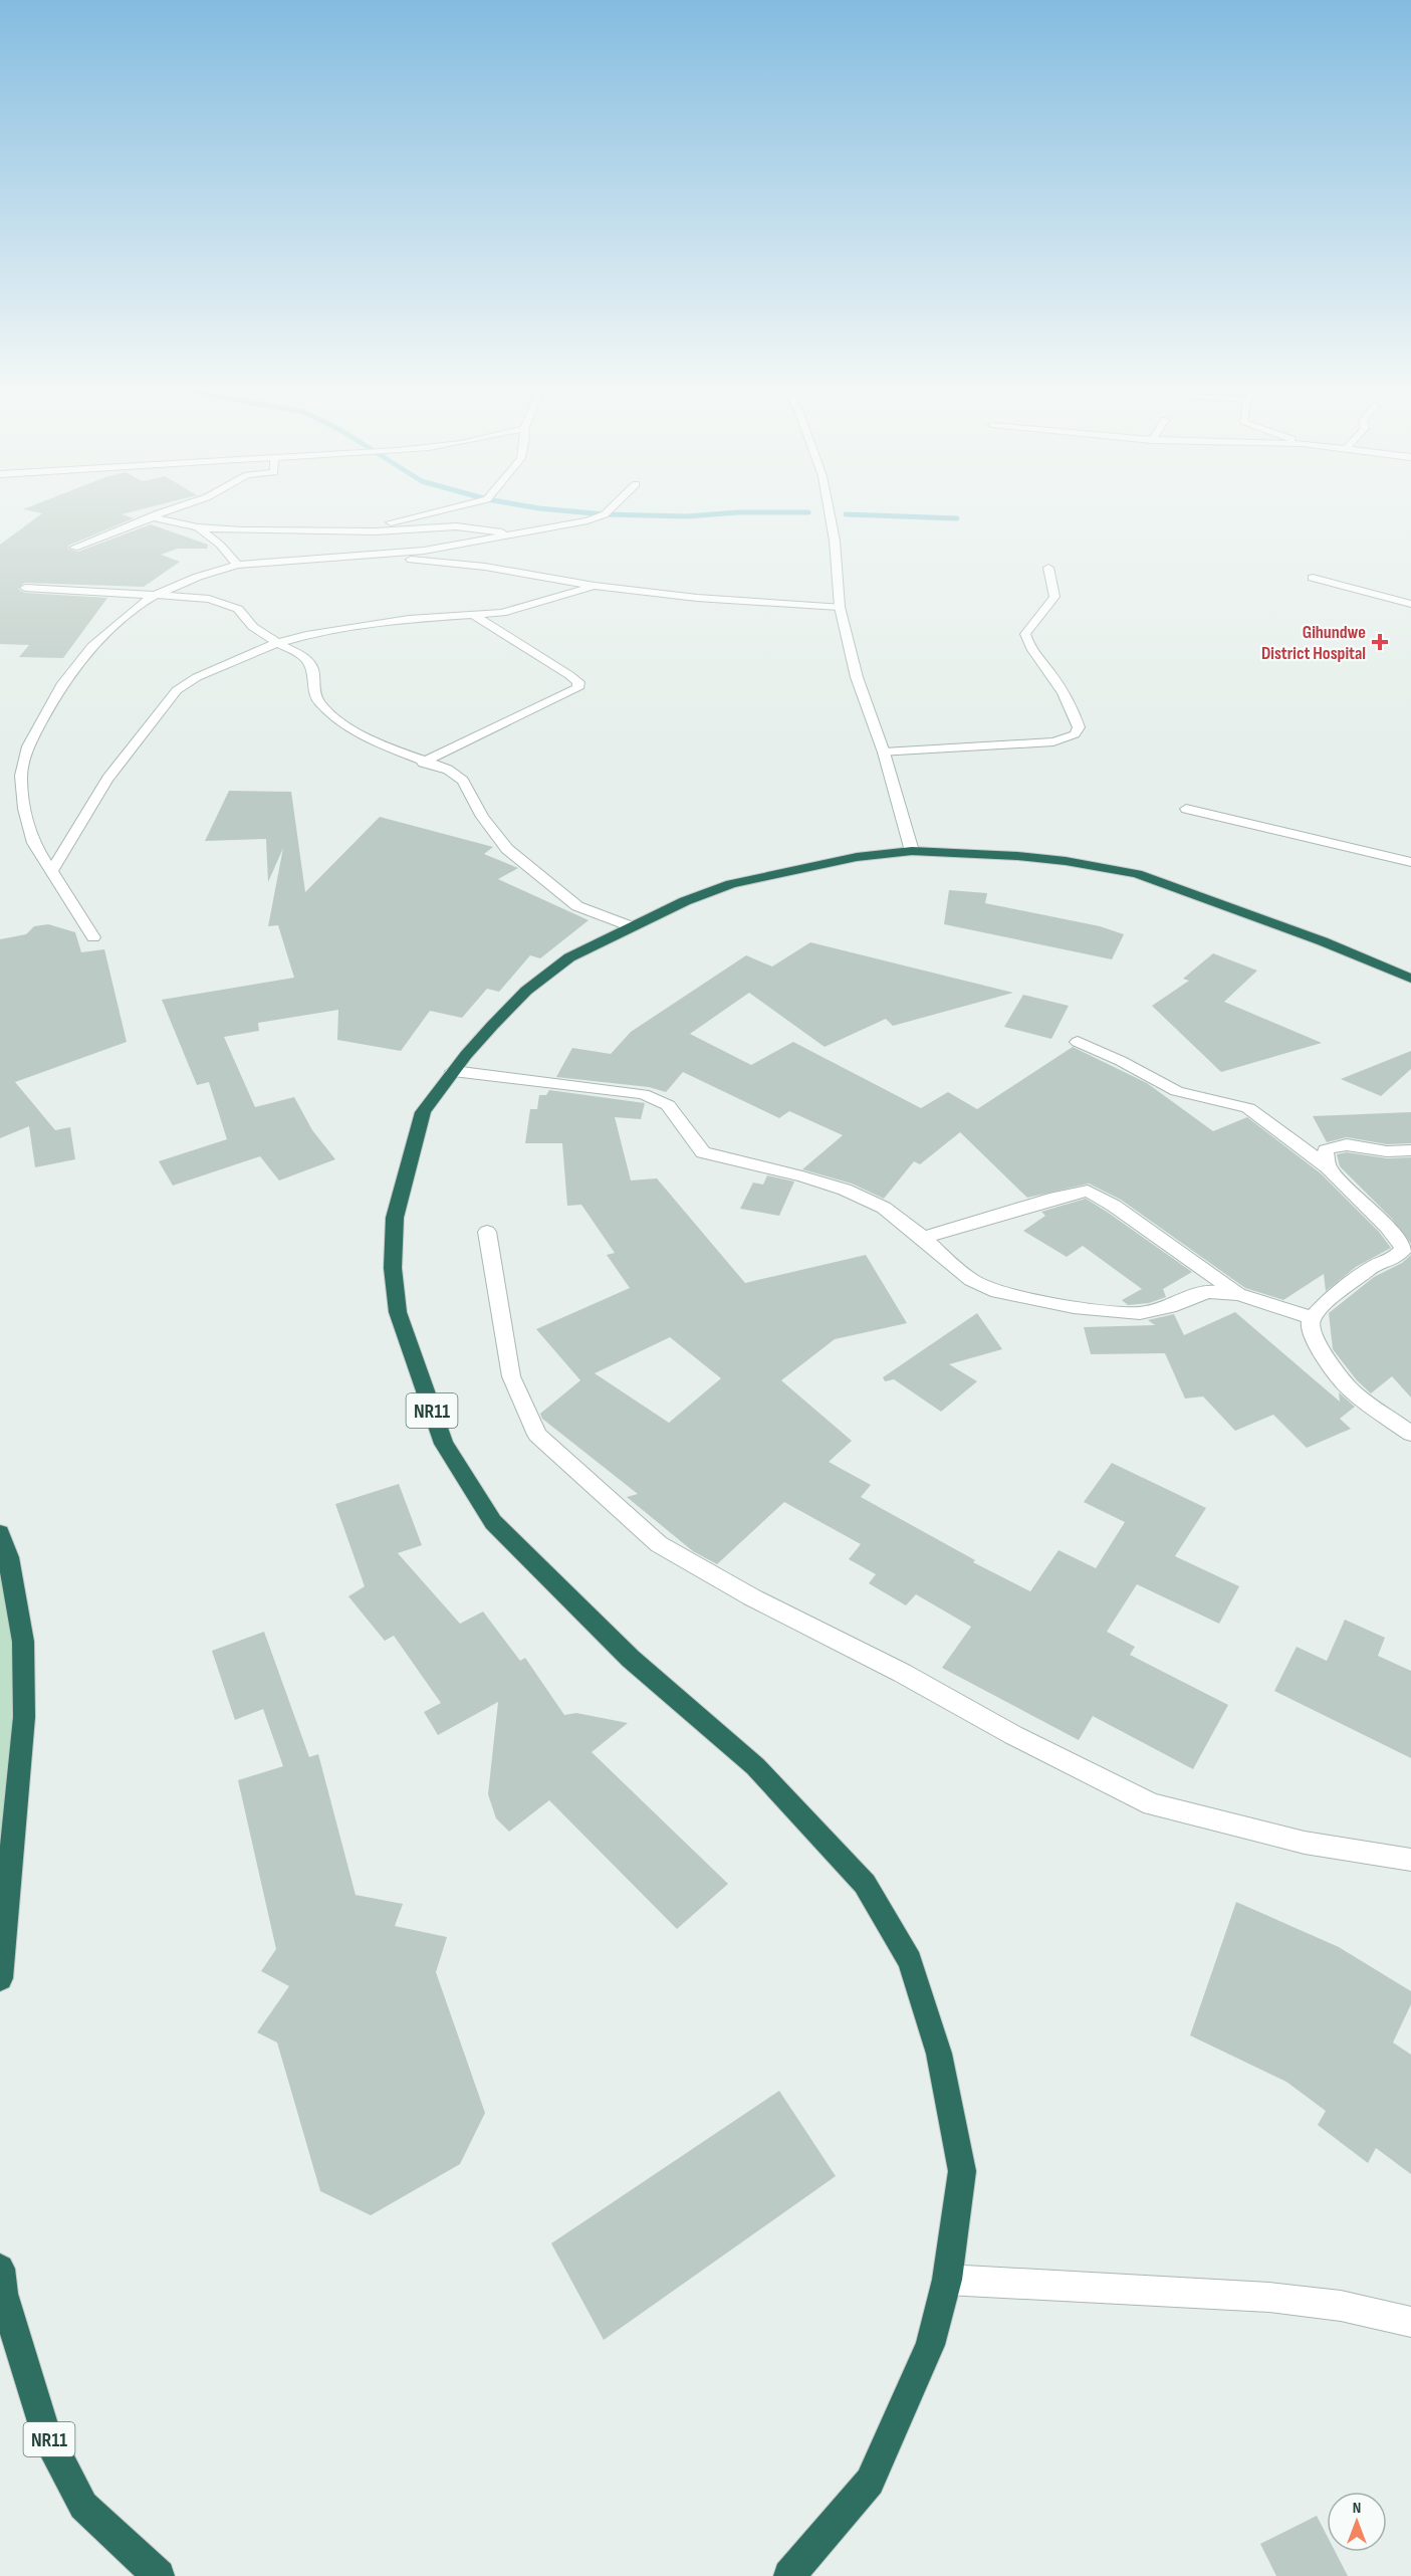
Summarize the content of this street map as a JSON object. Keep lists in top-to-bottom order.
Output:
{
  "streets": {
    "highway": ["NR11"]
  },
  "places": {
    "health": ["Gihundwe District Hospital"]
  },
  "north": "top"
}
